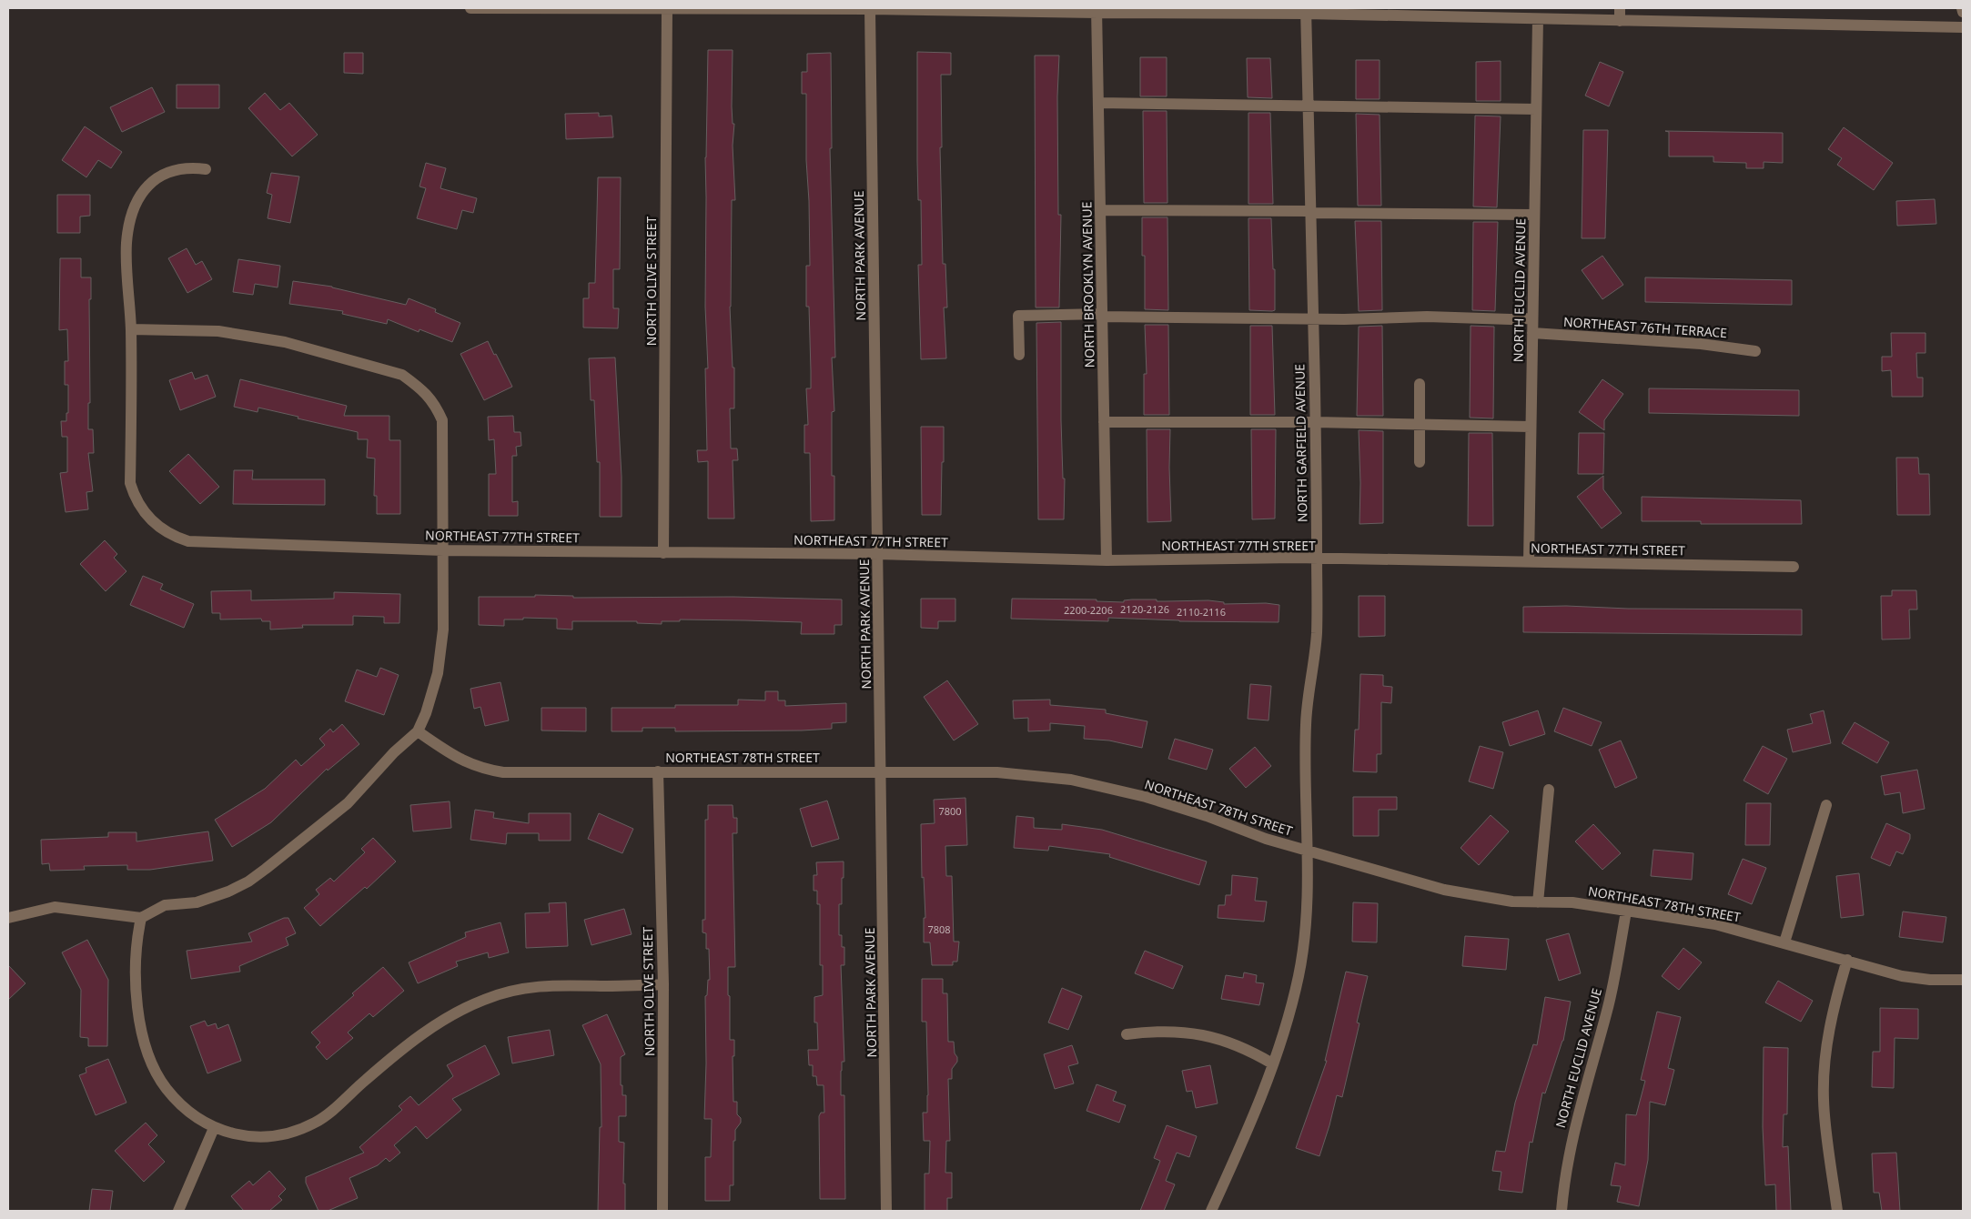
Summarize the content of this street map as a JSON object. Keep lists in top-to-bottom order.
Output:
{
  "streets": {
    "street": [
      "NORTH PARK AVENUE",
      "NORTH OLIVE STREET",
      "NORTH BROOKLYN AVENUE",
      "NORTH EUCLID AVENUE",
      "NORTHEAST 76TH TERRACE",
      "NORTH GARFIELD AVENUE",
      "NORTHEAST 77TH STREET",
      "NORTHEAST 78TH STREET"
    ]
  },
  "crossings": [
    ["NORTH PARK AVENUE", "NORTHEAST 77TH STREET"],
    ["NORTH PARK AVENUE", "NORTHEAST 78TH STREET"],
    ["NORTH OLIVE STREET", "NORTHEAST 77TH STREET"],
    ["NORTH OLIVE STREET", "NORTHEAST 78TH STREET"],
    ["NORTH BROOKLYN AVENUE", "NORTHEAST 77TH STREET"],
    ["NORTH EUCLID AVENUE", "NORTHEAST 76TH TERRACE"],
    ["NORTH EUCLID AVENUE", "NORTHEAST 77TH STREET"],
    ["NORTH EUCLID AVENUE", "NORTHEAST 78TH STREET"],
    ["NORTH GARFIELD AVENUE", "NORTHEAST 77TH STREET"],
    ["NORTH GARFIELD AVENUE", "NORTHEAST 78TH STREET"]
  ],
  "house_numbers": [
    "2120-2126",
    "2200-2206",
    "2110-2116",
    "7800",
    "7808"
  ]
}
